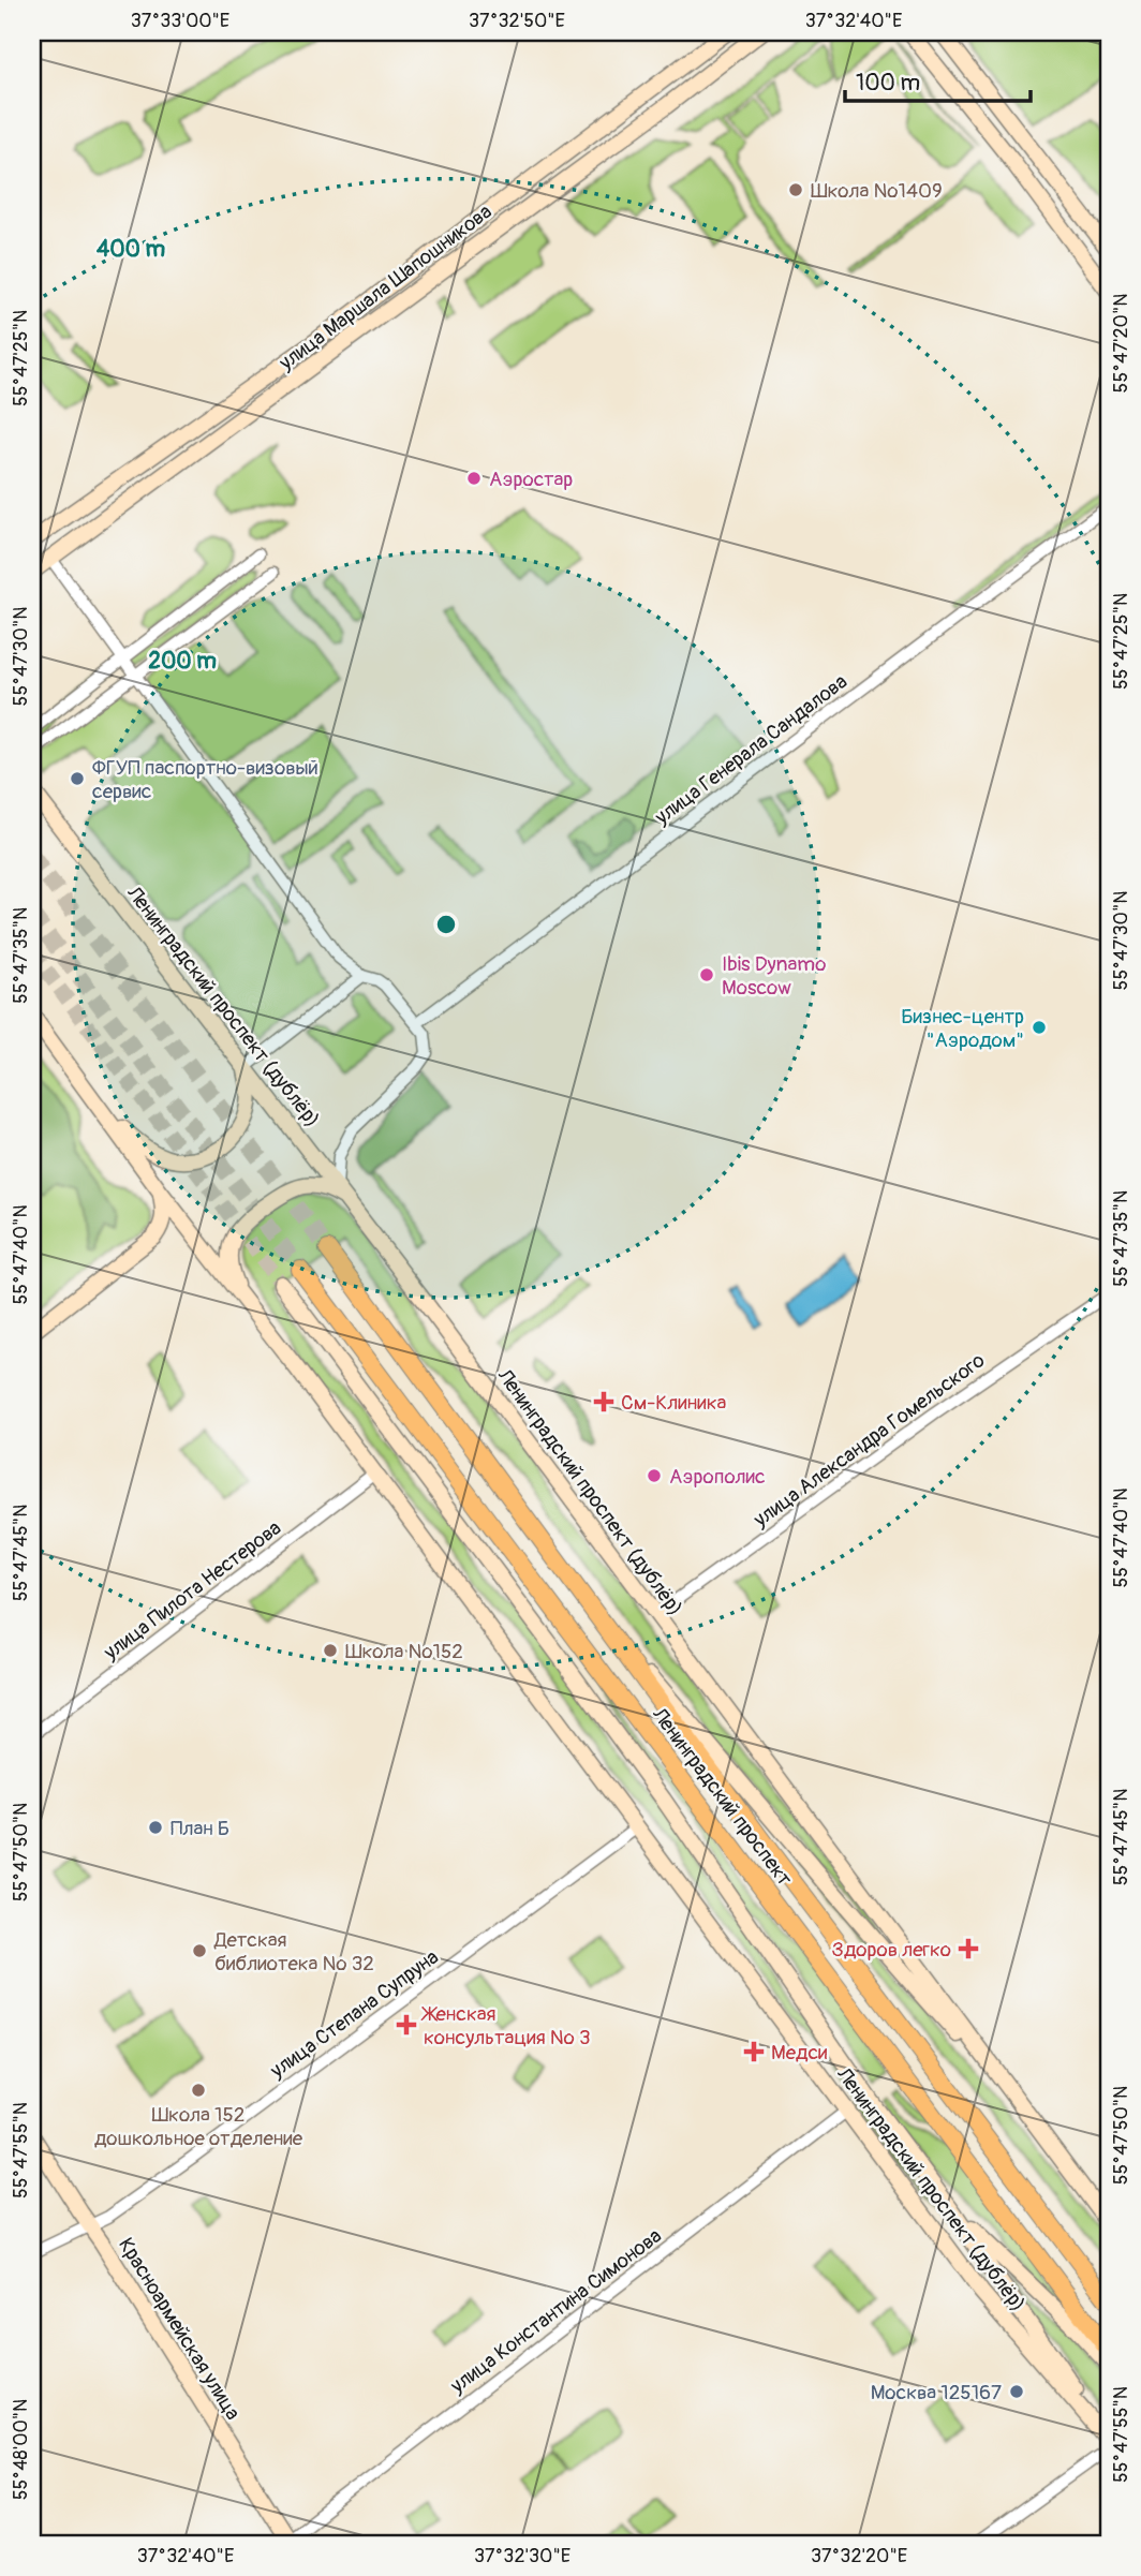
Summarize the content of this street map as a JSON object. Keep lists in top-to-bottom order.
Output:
{
  "streets": {
    "main road": [
      "улица Маршала Шапошникова",
      "Ленинградский проспект (дублёр)",
      "Ленинградский проспект",
      "Красноармейская улица"
    ],
    "street": [
      "улица Генерала Сандалова",
      "улица Александра Гомельского",
      "улица Пилота Нестерова",
      "улица Степана Супруна",
      "улица Константина Симонова"
    ]
  },
  "crossings": [
    ["Ленинградский проспект (дублёр)", "улица Александра Гомельского"],
    ["Ленинградский проспект (дублёр)", "улица Пилота Нестерова"],
    ["Ленинградский проспект (дублёр)", "улица Степана Супруна"],
    ["Ленинградский проспект (дублёр)", "улица Константина Симонова"],
    ["улица Степана Супруна", "Красноармейская улица"],
    ["улица Константина Симонова", "Красноармейская улица"]
  ],
  "places": {
    "other": [
      "Школа №1409",
      "Аэростар",
      "ФГУП паспортно-визовый сервис",
      "Ibis Dynamo Moscow",
      "Бизнес-центр \"Аэродом\"",
      "Аэрополис",
      "Школа №152",
      "План Б",
      "Детская библиотека № 32",
      "Школа 152 дошкольное отделение",
      "Москва 125167"
    ],
    "health": [
      "См-Клиника",
      "Здоров легко",
      "Женская консультация № 3",
      "Медси"
    ]
  },
  "scale_bar": "100 m",
  "coordinates": [
    "37°33'00\"E",
    "37°32'50\"E",
    "37°32'40\"E",
    "55°47'20\"N",
    "55°47'25\"N",
    "55°47'30\"N",
    "55°47'35\"N",
    "55°47'40\"N",
    "55°47'45\"N",
    "55°47'50\"N",
    "55°47'55\"N",
    "55°48'00\"N",
    "37°32'30\"E",
    "37°32'20\"E"
  ],
  "rings": ["400 m", "200 m"]
}
